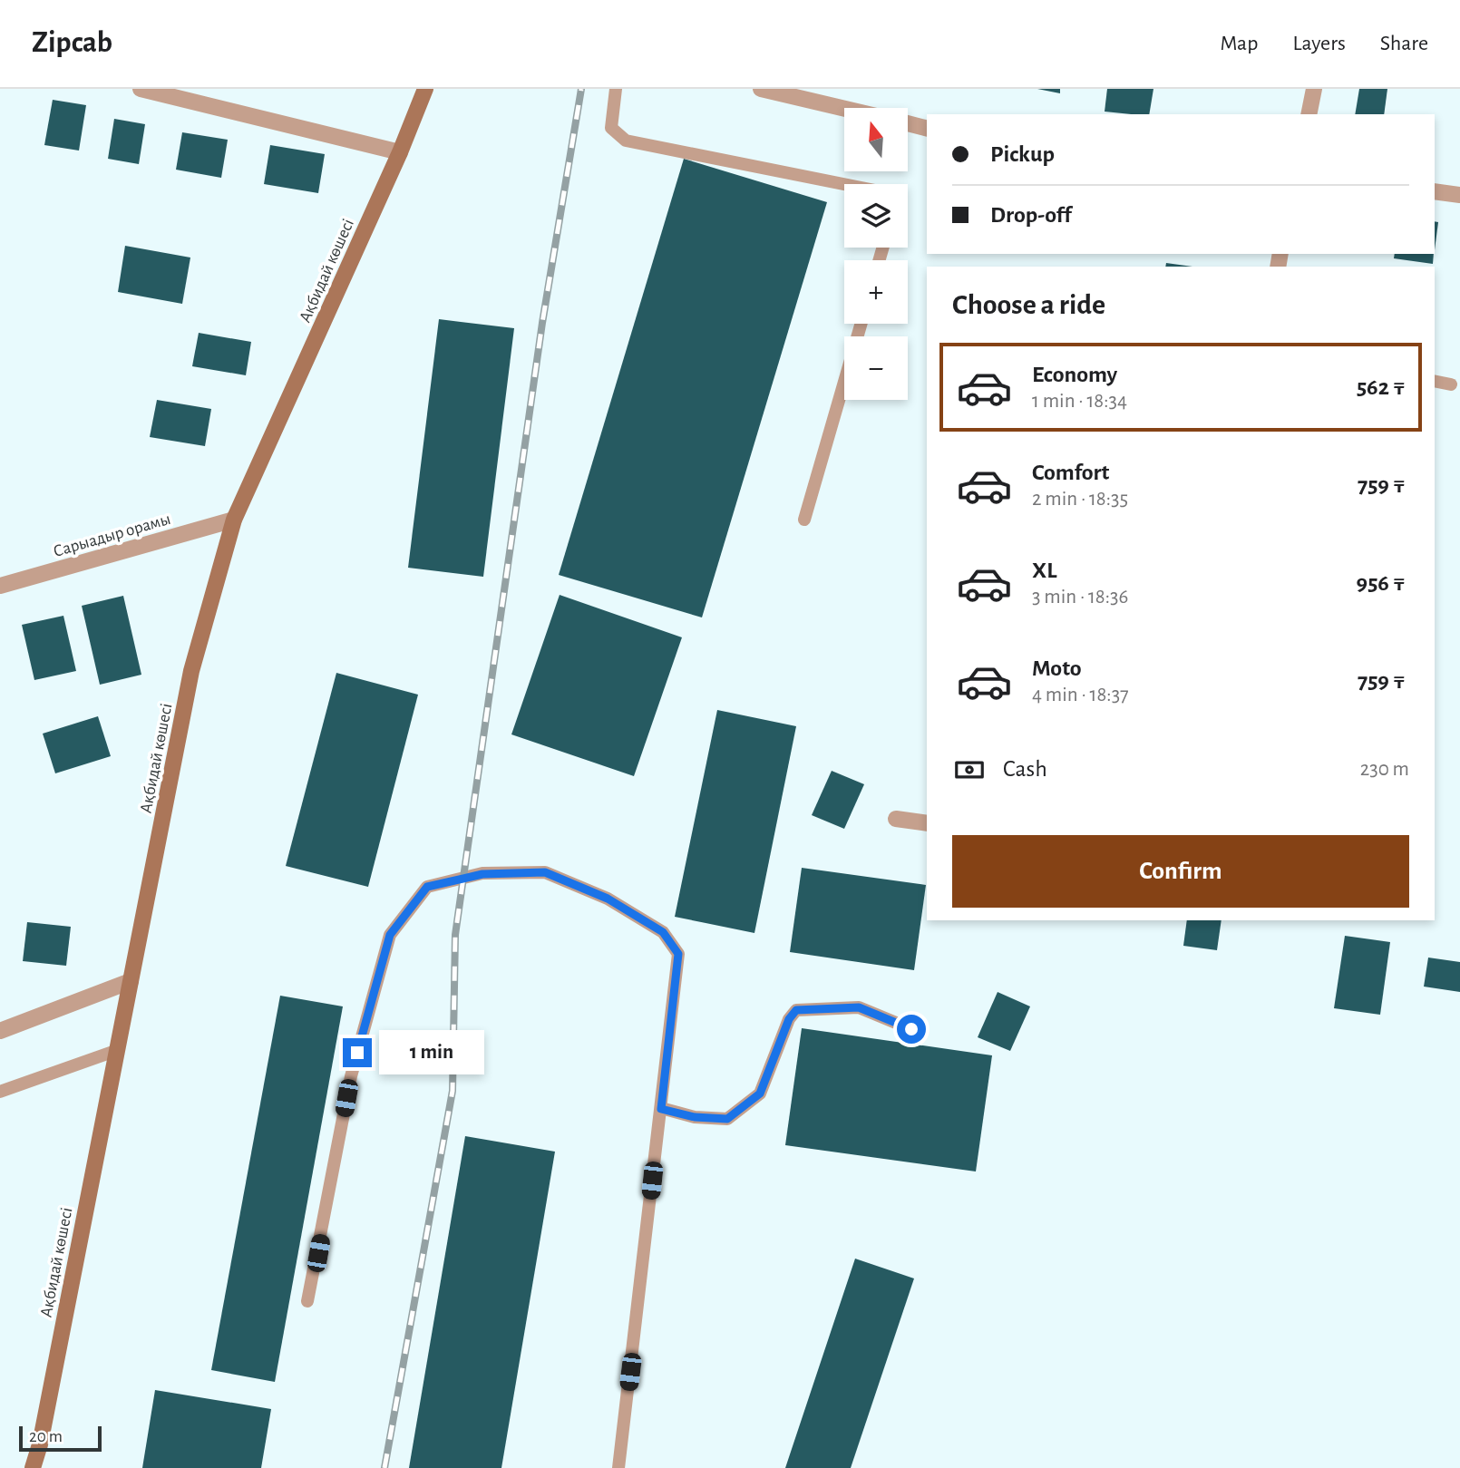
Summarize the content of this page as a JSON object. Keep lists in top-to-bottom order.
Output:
{
  "streets": {
    "street": ["Ақбидай көшесі", "Сарыадыр орамы"]
  },
  "crossings": [
    ["Ақбидай көшесі", "Сарыадыр орамы"]
  ],
  "scale_bar": "20 m",
  "north": "top",
  "page": {
    "header": "Zipcab",
    "nav": ["Map", "Layers", "Share"],
    "map_buttons": ["+", "−"],
    "banner": ["Pickup", "Drop-off"],
    "heading": "Choose a ride",
    "list": [
      {
        "name": "Economy",
        "note": "1 min · 18:34",
        "value": "562 ₸"
      },
      {
        "name": "Comfort",
        "note": "2 min · 18:35",
        "value": "759 ₸"
      },
      {
        "name": "XL",
        "note": "3 min · 18:36",
        "value": "956 ₸"
      },
      {
        "name": "Moto",
        "note": "4 min · 18:37",
        "value": "759 ₸"
      }
    ],
    "pay": ["Cash", "230 m"],
    "buttons": "Confirm",
    "bubble": "1 min",
    "scale": "20 m"
  }
}
